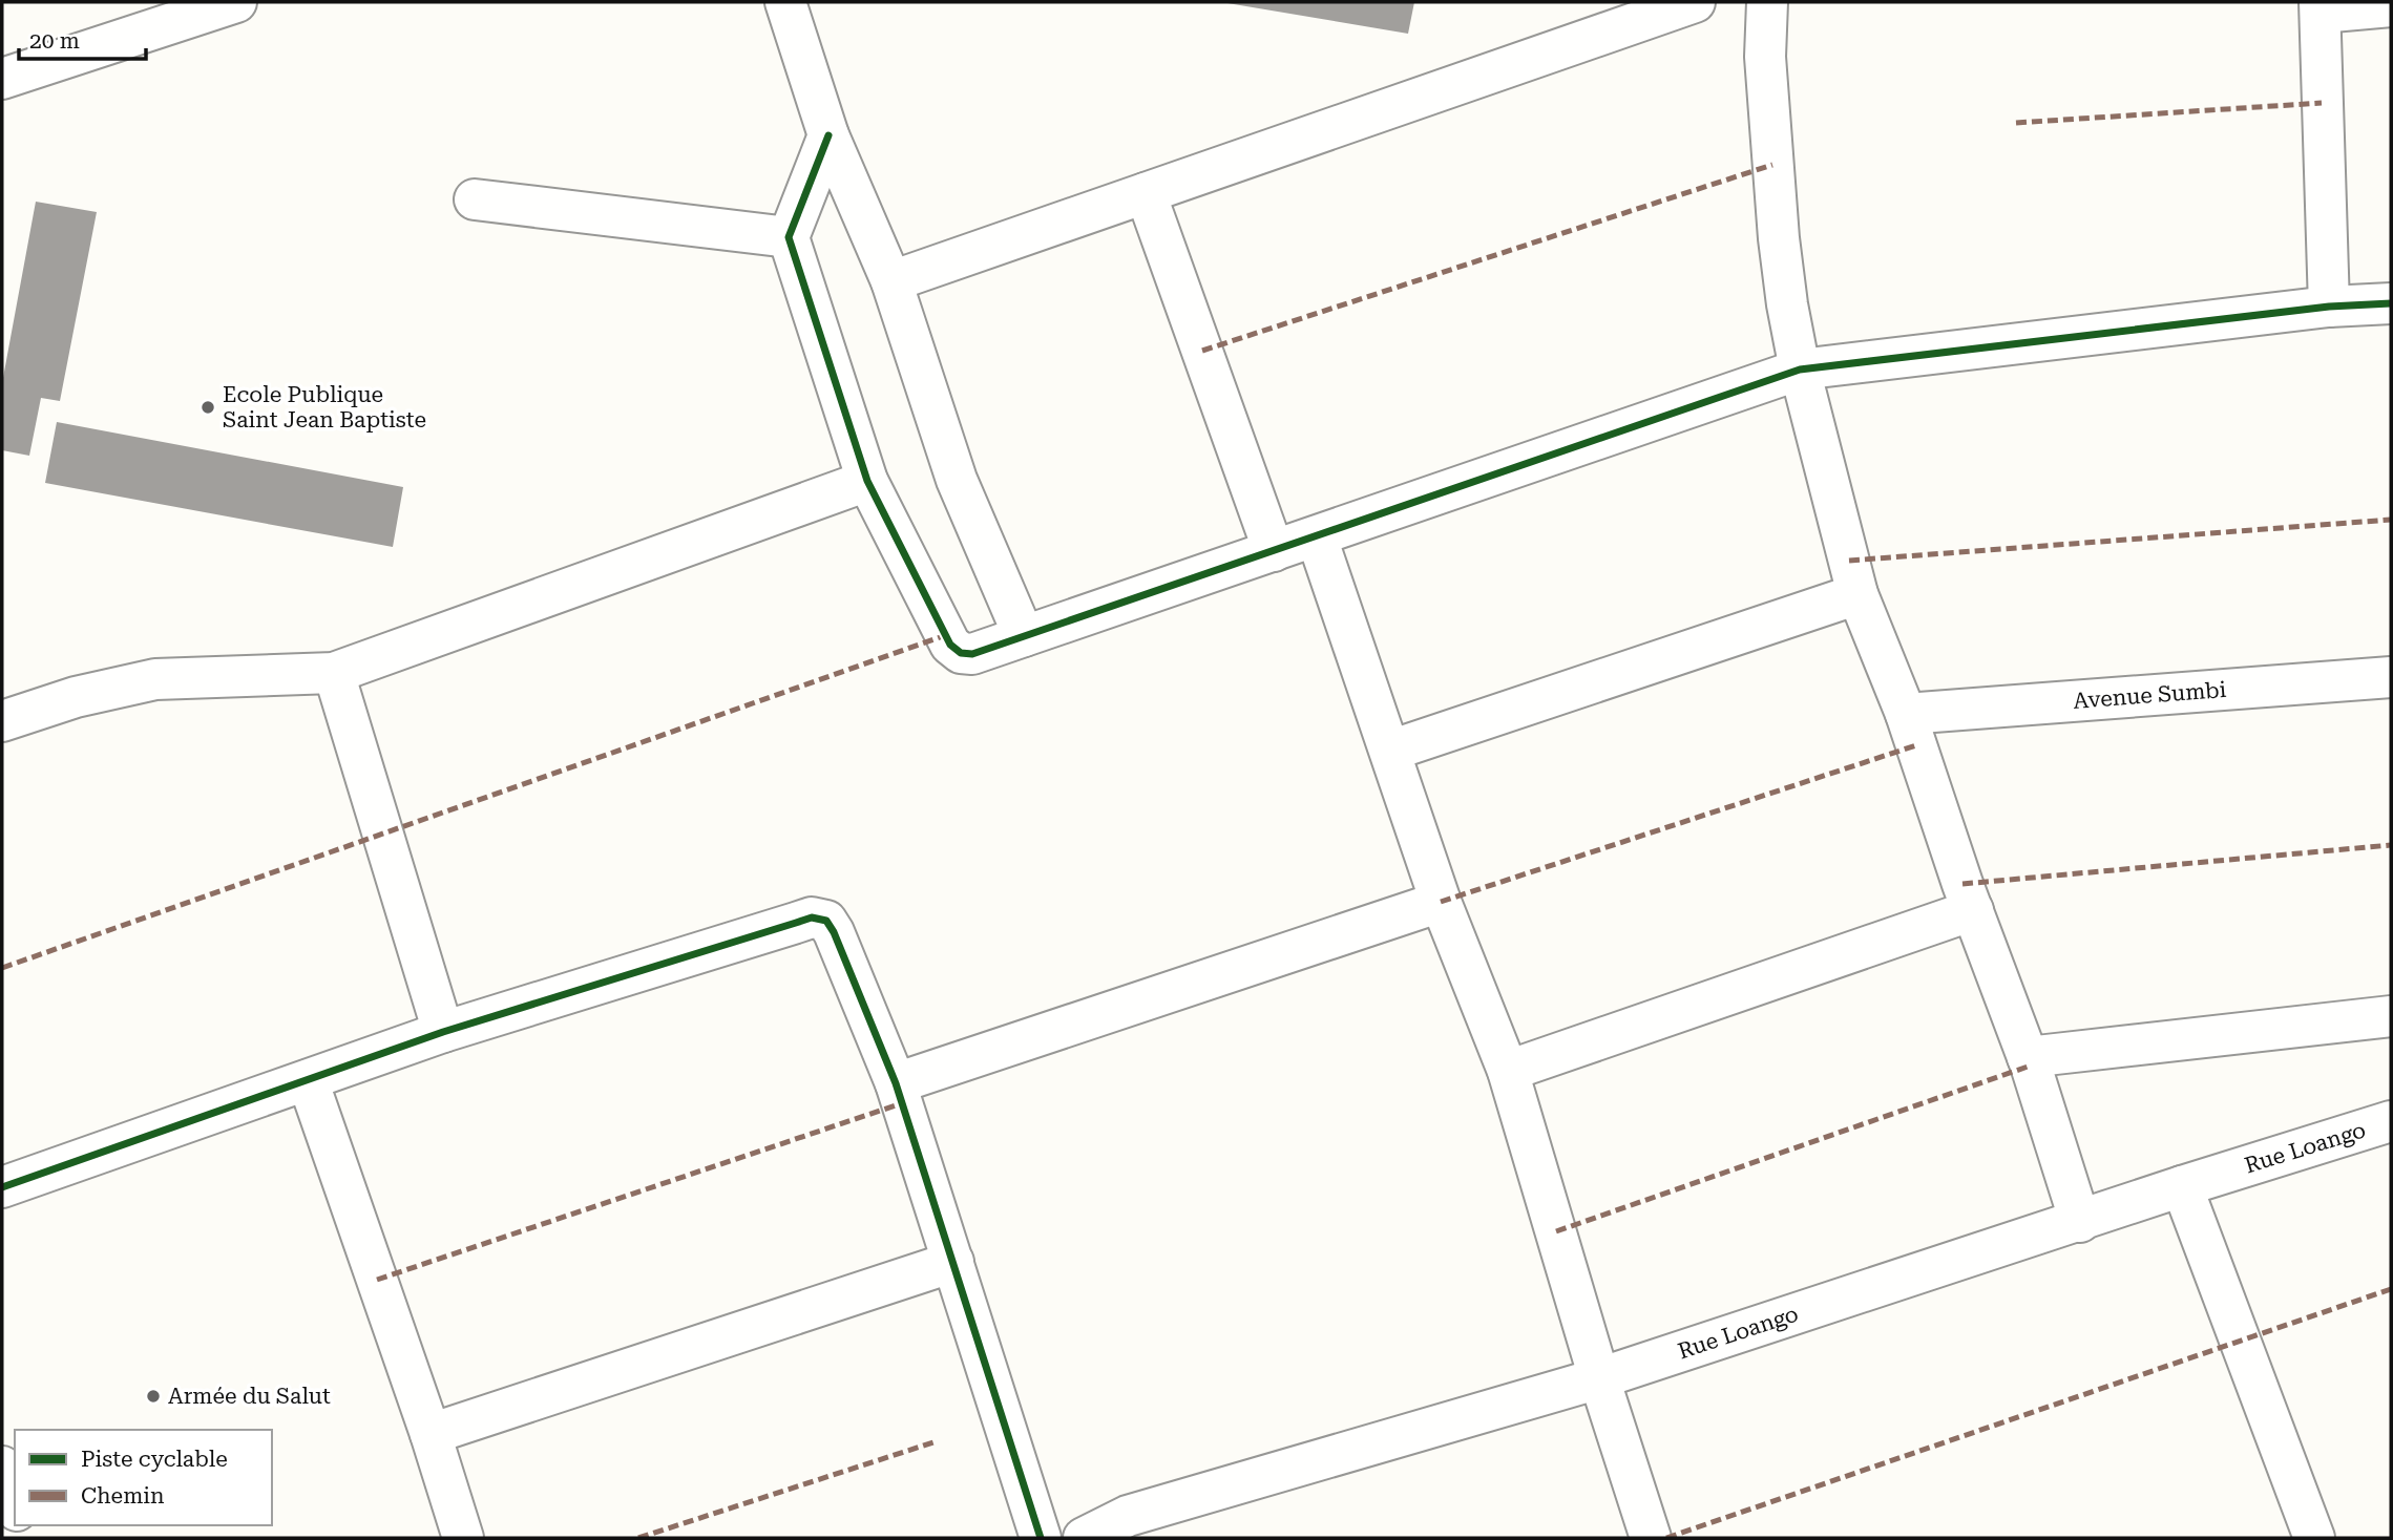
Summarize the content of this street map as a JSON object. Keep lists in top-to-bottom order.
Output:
{
  "streets": {
    "street": ["Avenue Sumbi", "Rue Loango"]
  },
  "places": ["Ecole Publique Saint Jean Baptiste", "Armée du Salut"],
  "legend": ["Piste cyclable", "Chemin"],
  "scale_bar": "20 m"
}
